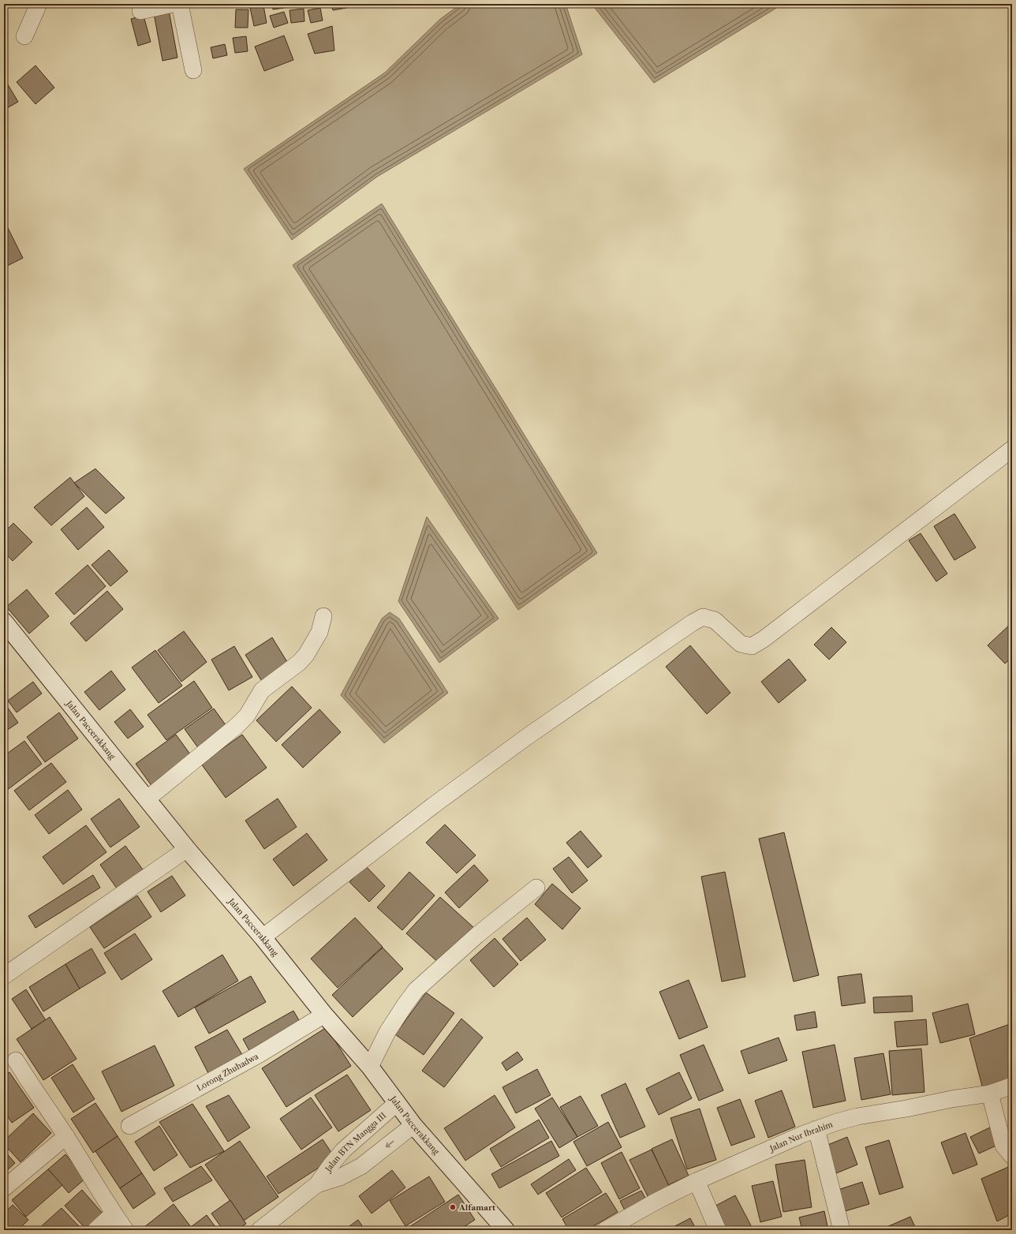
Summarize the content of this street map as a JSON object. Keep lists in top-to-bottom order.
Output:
{
  "streets": {
    "main road": ["Jalan Paccerakkang"],
    "street": ["Lorong Zhuhadwa", "Jalan Nur Ibrahim", "Jalan BTN Mangga III"]
  },
  "crossings": [
    ["Jalan Paccerakkang", "Lorong Zhuhadwa"],
    ["Jalan Paccerakkang", "Jalan BTN Mangga III"]
  ],
  "places": ["Alfamart"]
}
